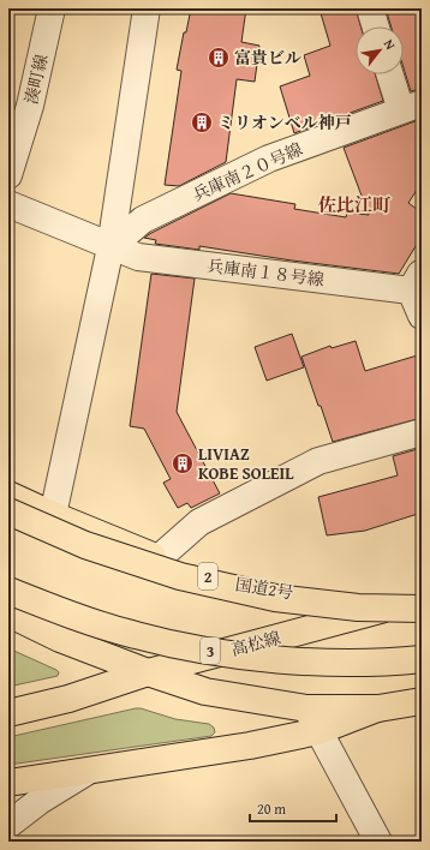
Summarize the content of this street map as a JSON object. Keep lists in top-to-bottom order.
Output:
{
  "streets": {
    "main road": [
      "2",
      "国道2号",
      "高松線",
      "3"
    ],
    "street": ["湊町線", "兵庫南２０号線", "兵庫南１８号線"]
  },
  "crossings": [
    ["兵庫南２０号線", "兵庫南１８号線"],
    ["国道2号", "高松線"]
  ],
  "districts": ["佐比江町"],
  "places": {
    "building": ["富貴ビル", "ミリオンベル神戸", "LIVIAZ KOBE SOLEIL"]
  },
  "scale_bar": "20 m",
  "north": "top right"
}
